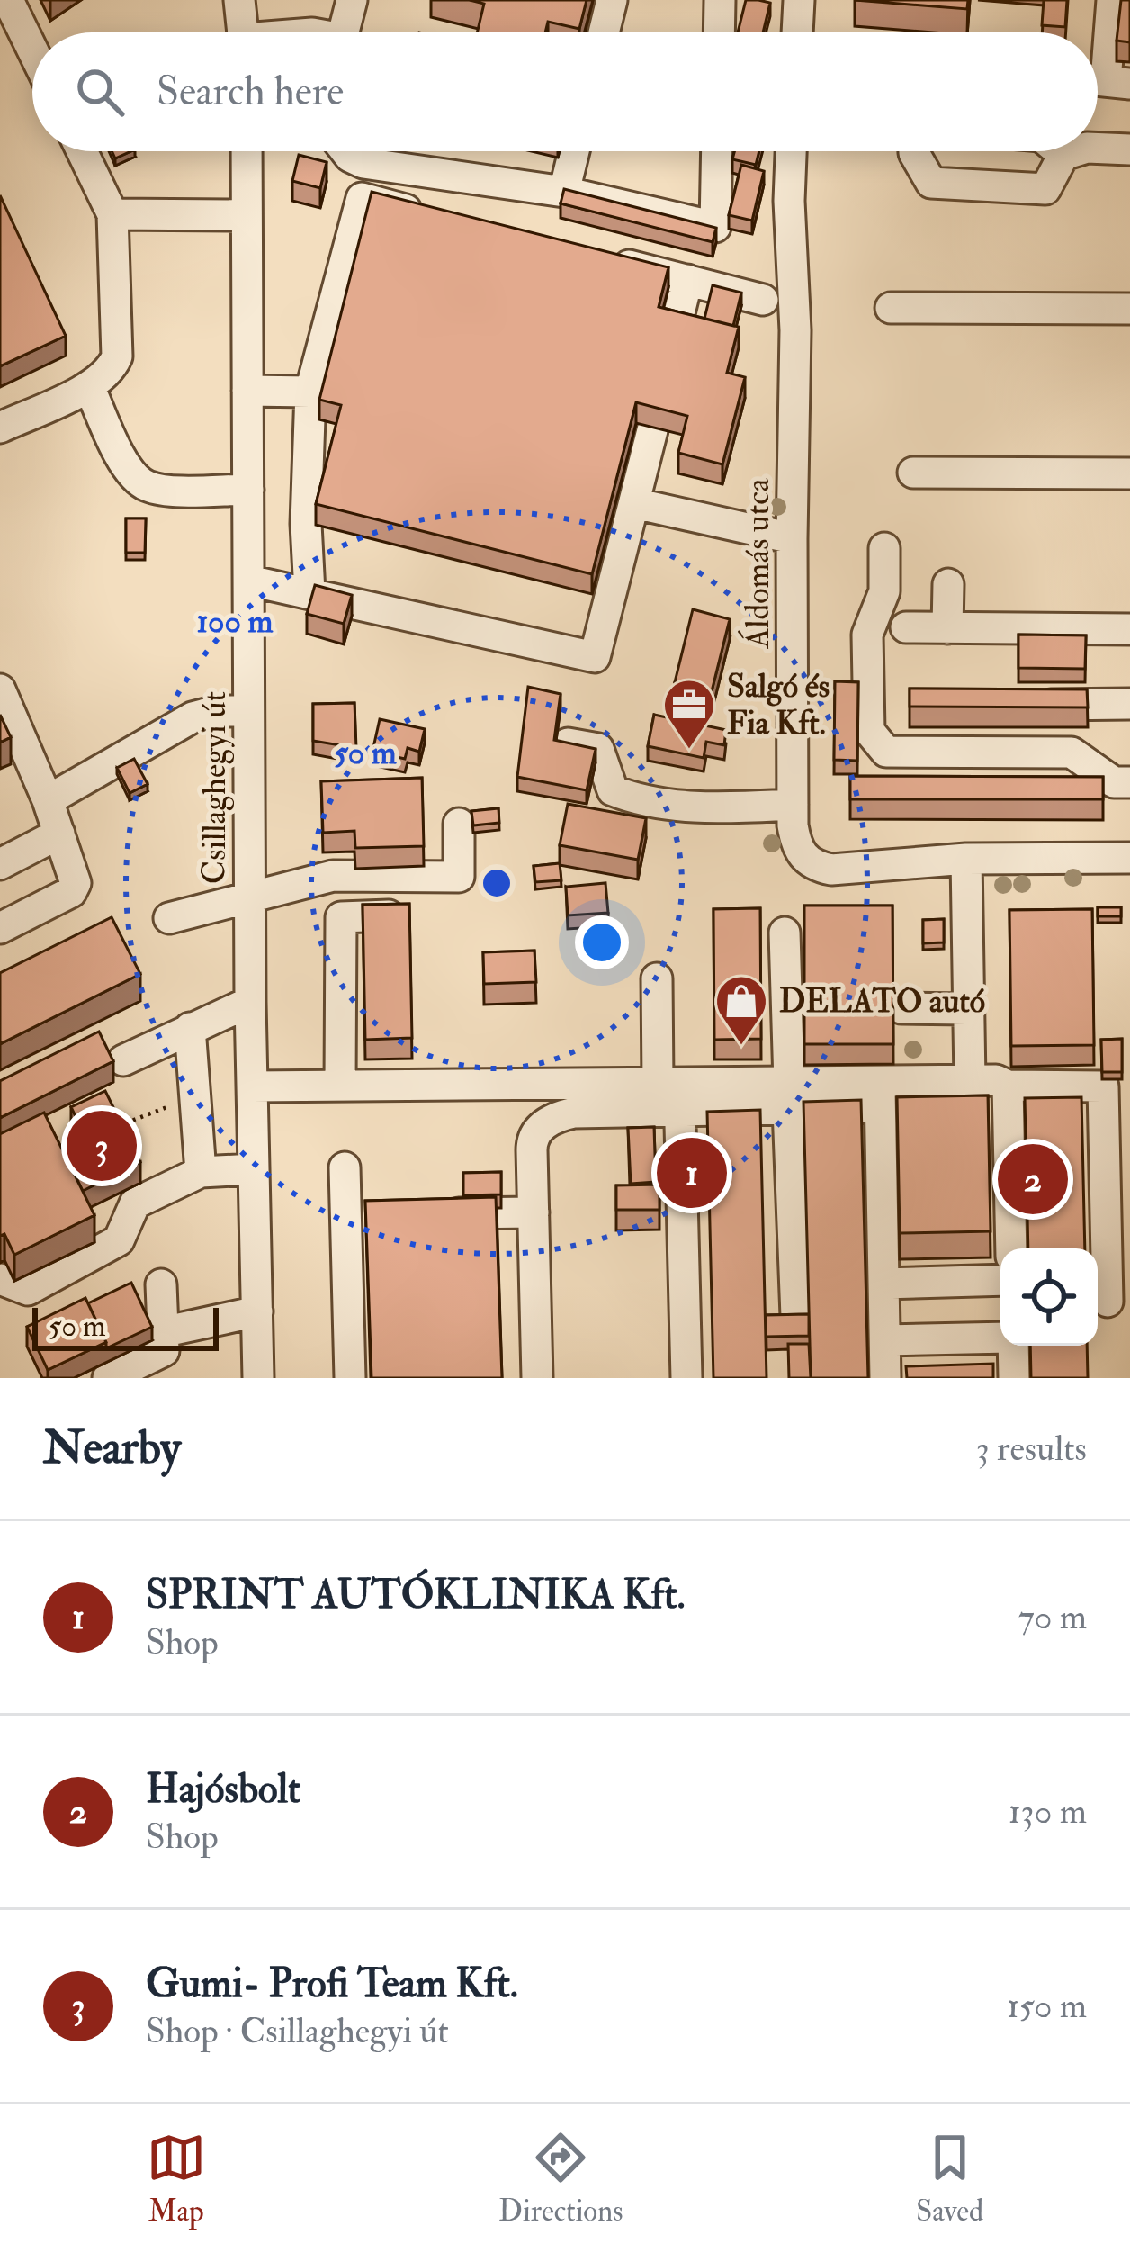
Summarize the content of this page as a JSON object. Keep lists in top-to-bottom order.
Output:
{
  "streets": {
    "street": ["Áldomás utca", "Csillaghegyi út"]
  },
  "places": {
    "office": ["Salgó és Fia Kft."],
    "shop": ["DELATO autó"]
  },
  "scale_bar": "50 m",
  "page": {
    "search": "Search here",
    "pins": ["3", "1", "2"],
    "scale": "50 m",
    "heading": ["Nearby", "3 results"],
    "list": [
      {
        "mark": "1",
        "name": "SPRINT AUTÓKLINIKA Kft.",
        "note": "Shop",
        "value": "70 m"
      },
      {
        "mark": "2",
        "name": "Hajósbolt",
        "note": "Shop",
        "value": "130 m"
      },
      {
        "mark": "3",
        "name": "Gumi- Profi Team Kft.",
        "note": "Shop · Csillaghegyi út",
        "value": "150 m"
      }
    ],
    "nav": ["Map", "Directions", "Saved"]
  },
  "rings": ["100 m", "50 m"]
}
